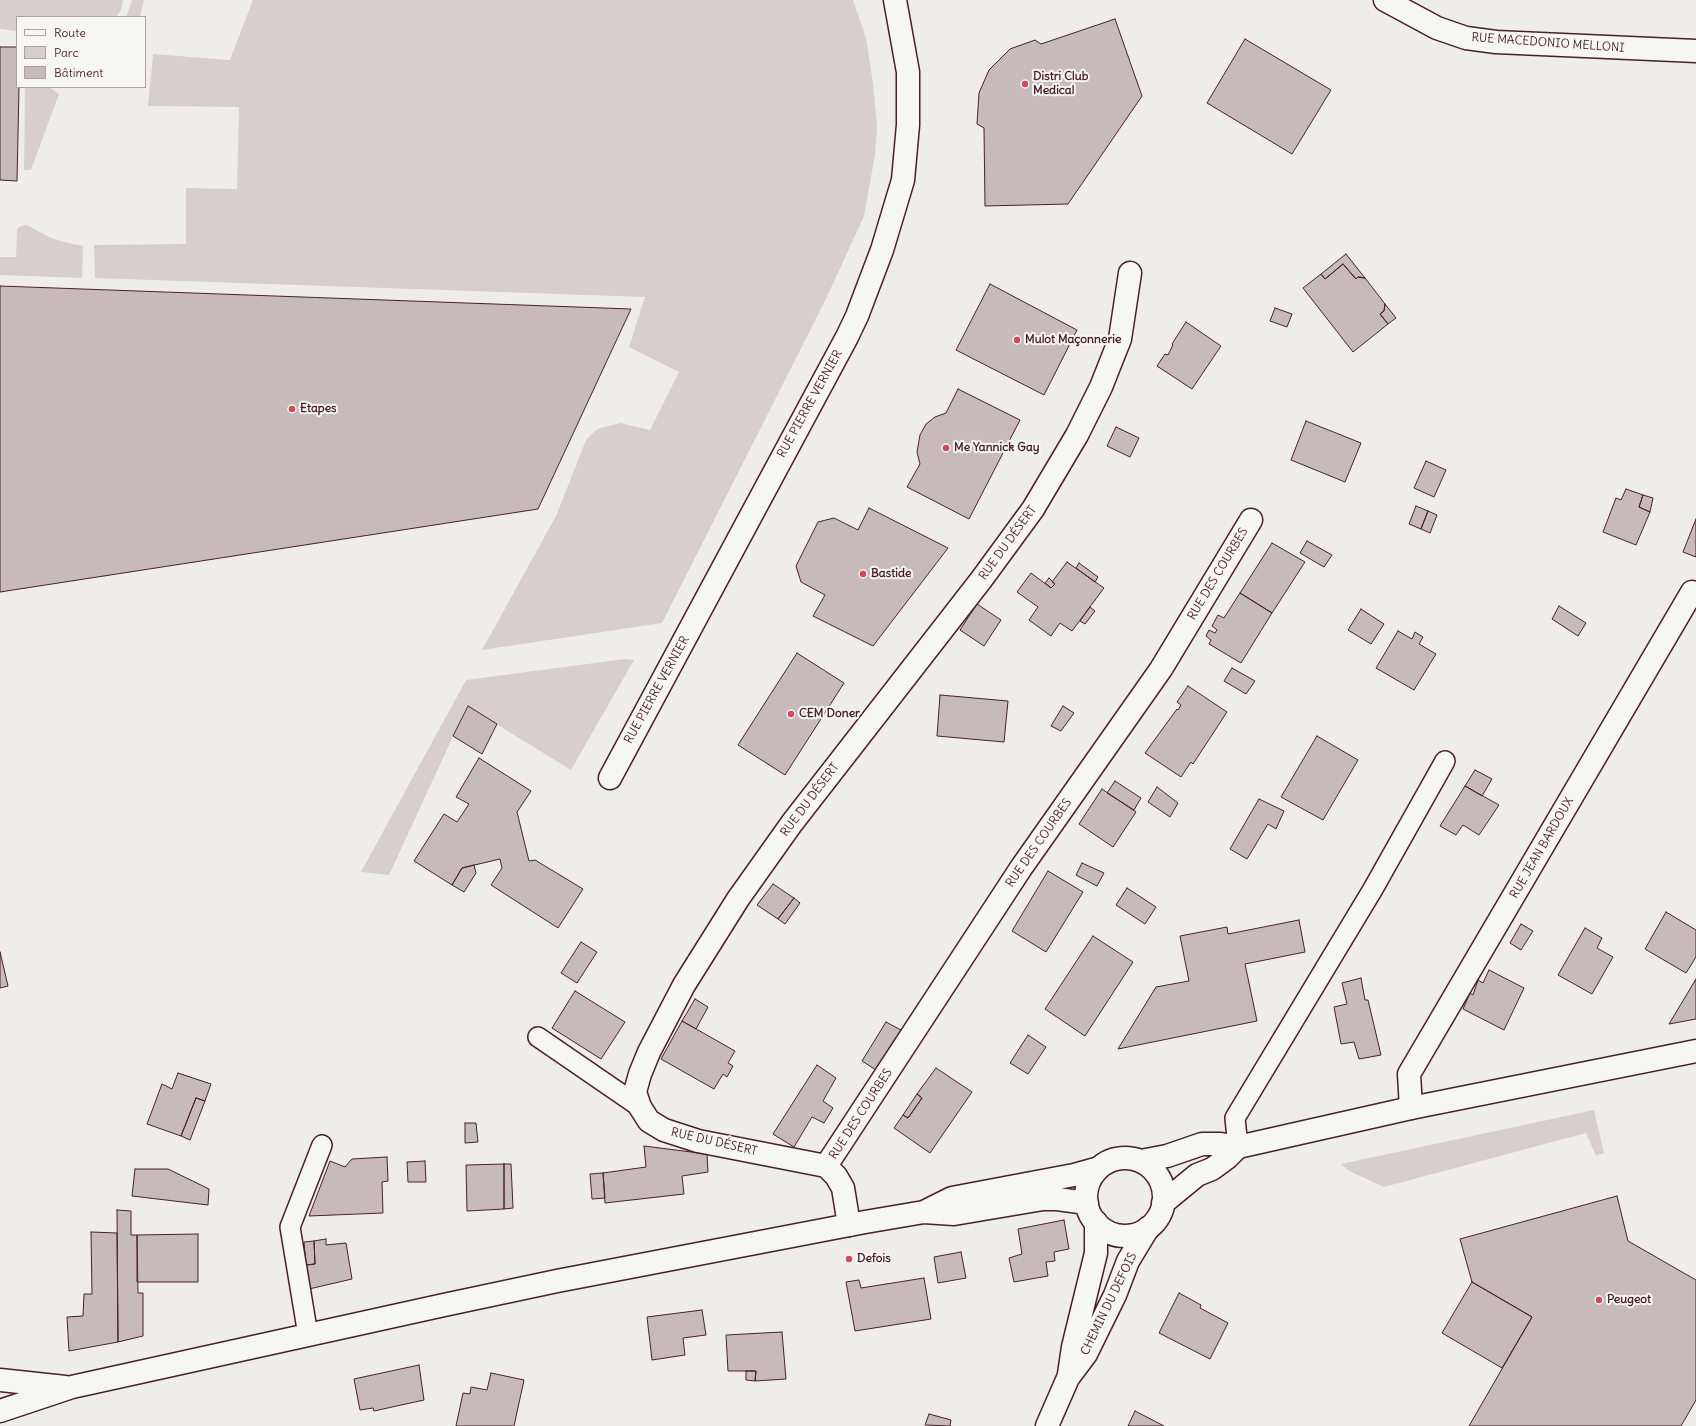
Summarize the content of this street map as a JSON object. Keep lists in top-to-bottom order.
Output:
{
  "streets": {
    "street": [
      "RUE MACEDONIO MELLONI",
      "RUE PIERRE VERNIER",
      "RUE DU DÉSERT",
      "RUE DES COURBES",
      "RUE JEAN BARDOUX",
      "CHEMIN DU DEFOIS"
    ]
  },
  "crossings": [
    ["RUE DU DÉSERT", "RUE DES COURBES"]
  ],
  "places": [
    "Distri Club Medical",
    "Mulot Maçonnerie",
    "Etapes",
    "Me Yannick Gay",
    "Bastide",
    "CEM Doner",
    "Defois",
    "Peugeot"
  ],
  "legend": ["Route", "Parc", "Bâtiment"]
}
